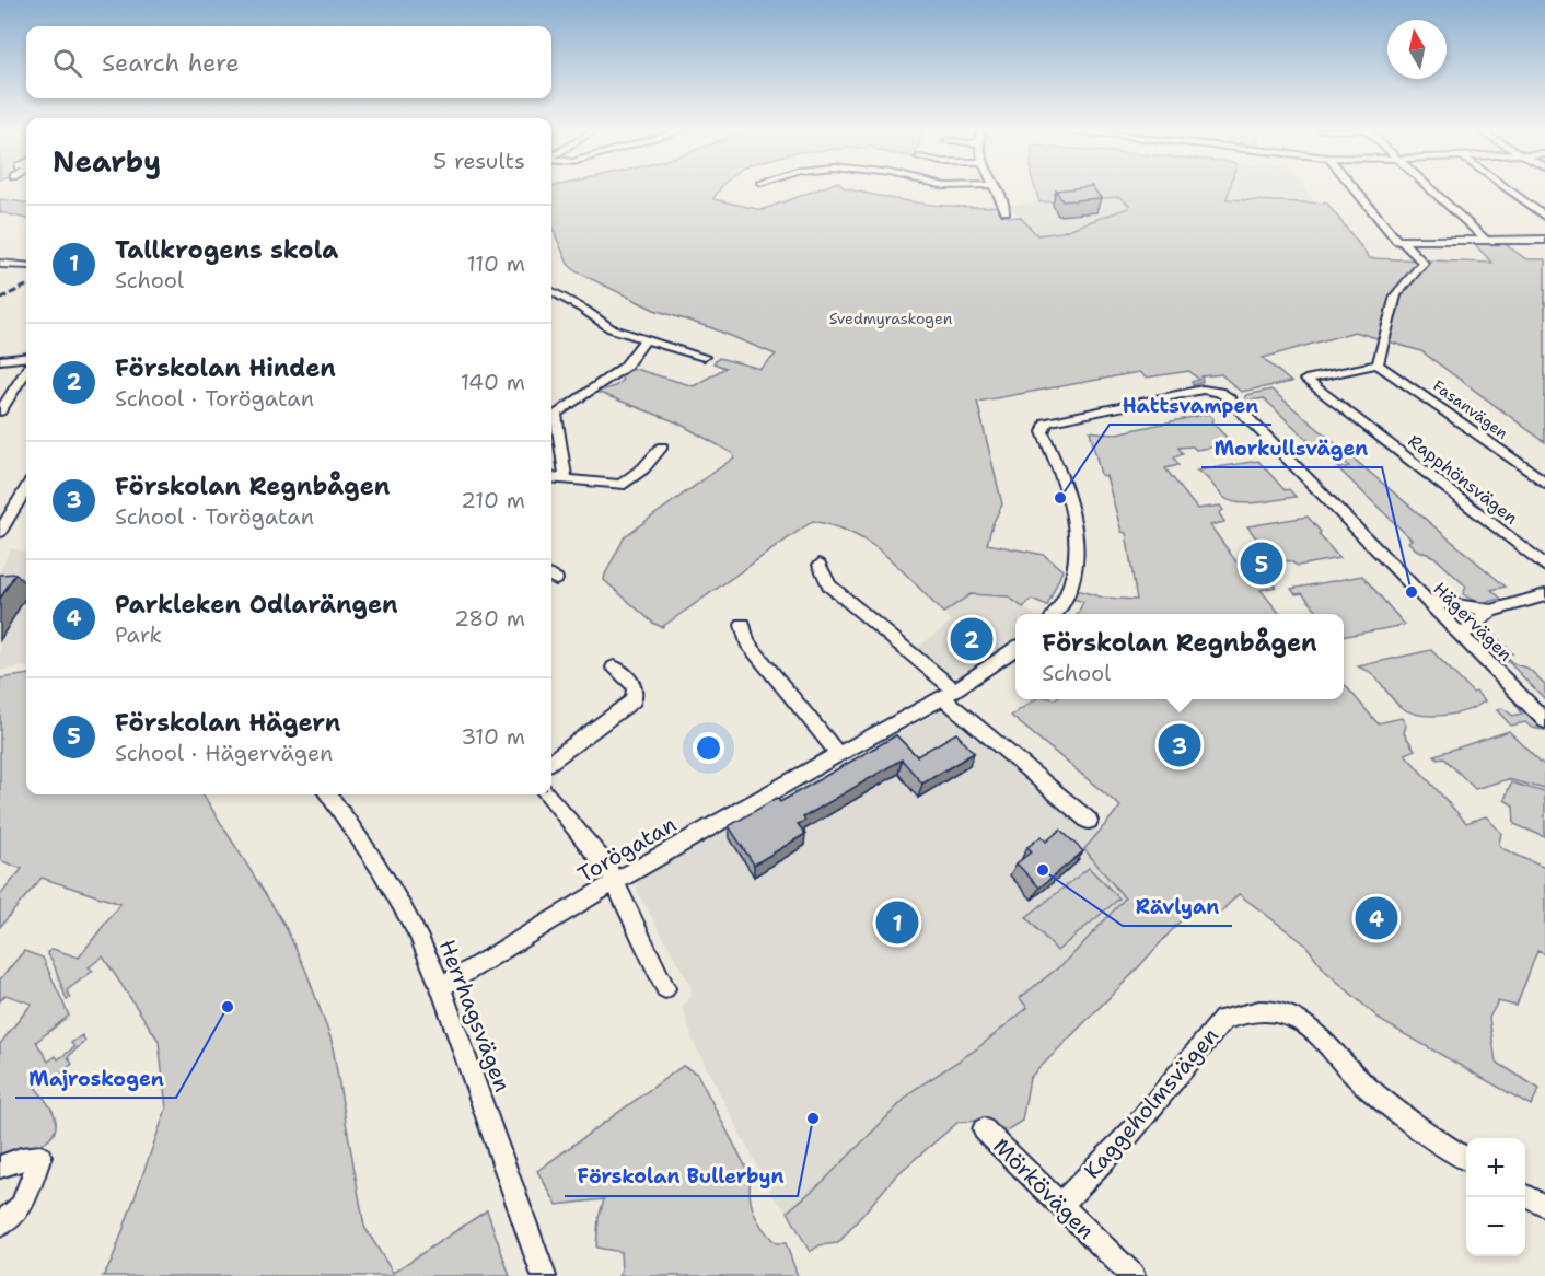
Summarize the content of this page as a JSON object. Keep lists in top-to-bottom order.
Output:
{
  "streets": {
    "street": [
      "Fasanvägen",
      "Rapphönsvägen",
      "Hägervägen",
      "Torögatan",
      "Herrhagsvägen",
      "Kaggeholmsvägen",
      "Mörkövägen"
    ]
  },
  "crossings": [
    ["Fasanvägen", "Rapphönsvägen"],
    ["Torögatan", "Herrhagsvägen"],
    ["Kaggeholmsvägen", "Mörkövägen"]
  ],
  "parks": ["Svedmyraskogen"],
  "places": [
    "Hattsvampen",
    "Morkullsvägen",
    "Rävlyan",
    "Majroskogen",
    "Förskolan Bullerbyn"
  ],
  "north": "top",
  "page": {
    "search": "Search here",
    "heading": ["Nearby", "5 results"],
    "list": [
      {
        "mark": "1",
        "name": "Tallkrogens skola",
        "note": "School",
        "value": "110 m"
      },
      {
        "mark": "2",
        "name": "Förskolan Hinden",
        "note": "School · Torögatan",
        "value": "140 m"
      },
      {
        "mark": "3",
        "name": "Förskolan Regnbågen",
        "note": "School · Torögatan",
        "value": "210 m"
      },
      {
        "mark": "4",
        "name": "Parkleken Odlarängen",
        "note": "Park",
        "value": "280 m"
      },
      {
        "mark": "5",
        "name": "Förskolan Hägern",
        "note": "School · Hägervägen",
        "value": "310 m"
      }
    ],
    "pins": [
      "5",
      "2",
      "3",
      "4",
      "1"
    ],
    "popup": ["Förskolan Regnbågen", "School"],
    "map_buttons": ["+", "−"]
  }
}
